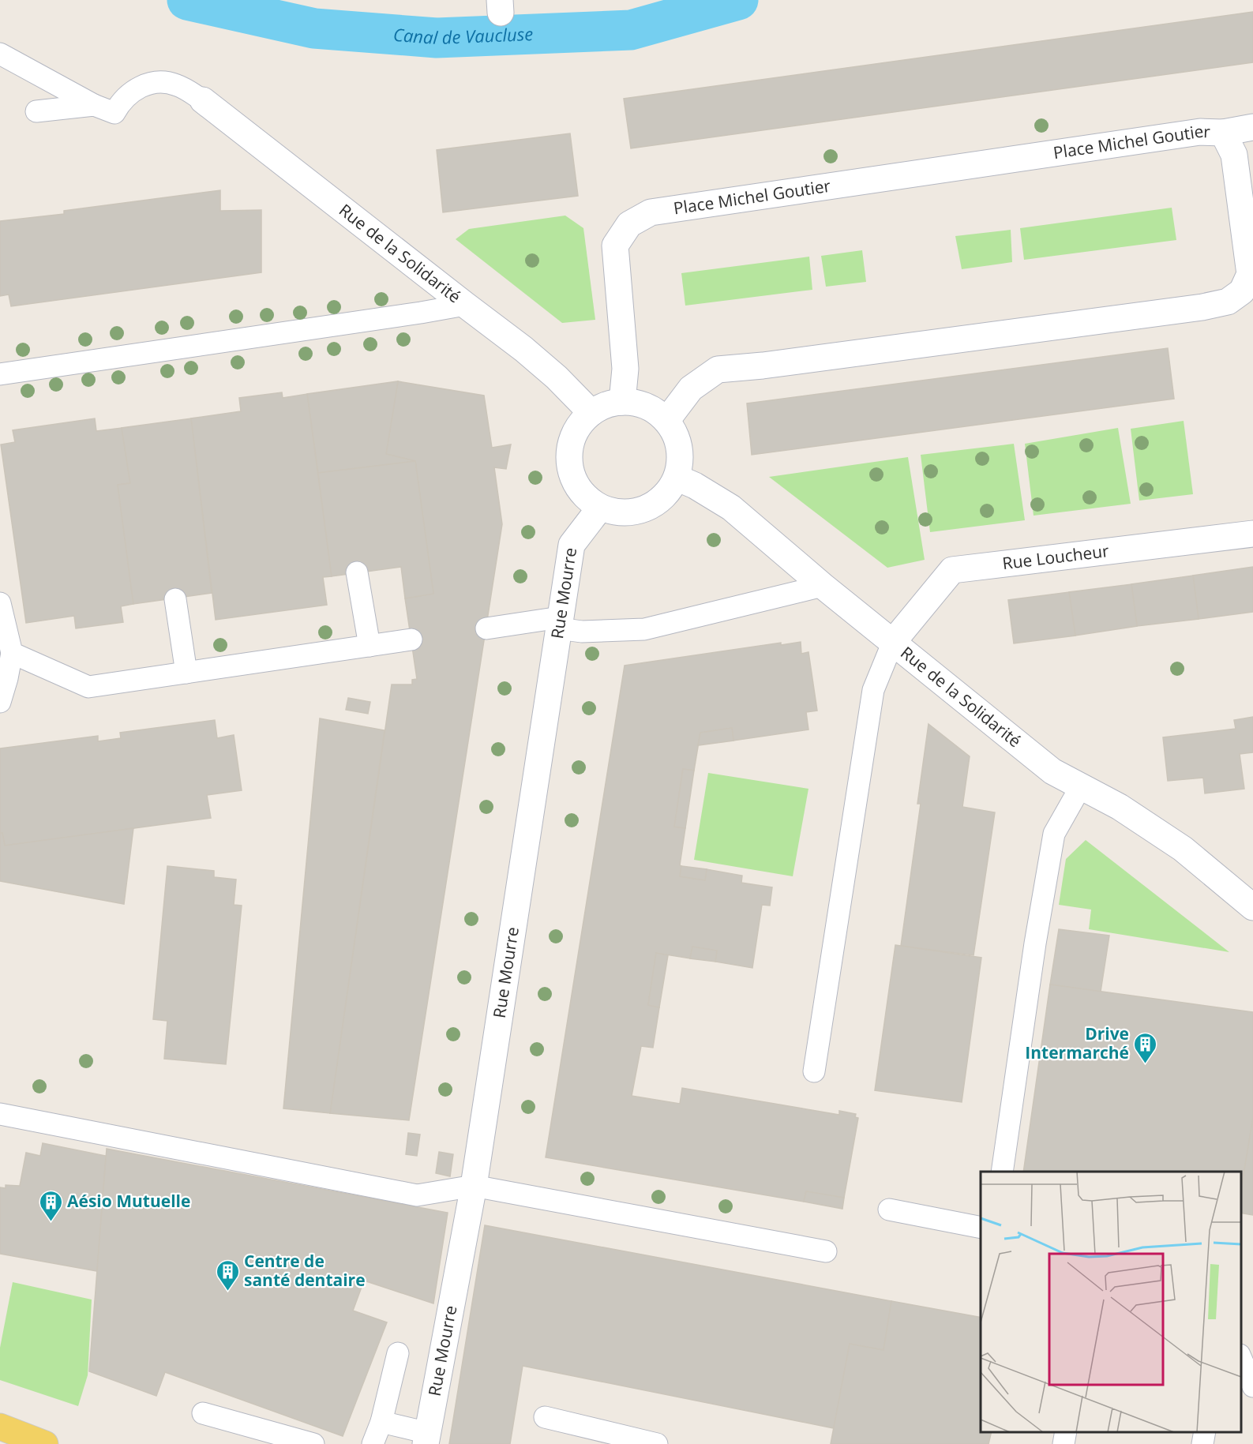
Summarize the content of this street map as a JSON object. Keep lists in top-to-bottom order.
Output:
{
  "streets": {
    "street": [
      "Place Michel Goutier",
      "Rue de la Solidarité",
      "Rue Loucheur",
      "Rue Mourre"
    ]
  },
  "crossings": [
    ["Place Michel Goutier", "Rue de la Solidarité"],
    ["Place Michel Goutier", "Rue Mourre"],
    ["Rue de la Solidarité", "Rue Loucheur"],
    ["Rue de la Solidarité", "Rue Mourre"]
  ],
  "water": ["Canal de Vaucluse"],
  "places": {
    "building": ["Drive Intermarché", "Aésio Mutuelle", "Centre de santé dentaire"]
  }
}
